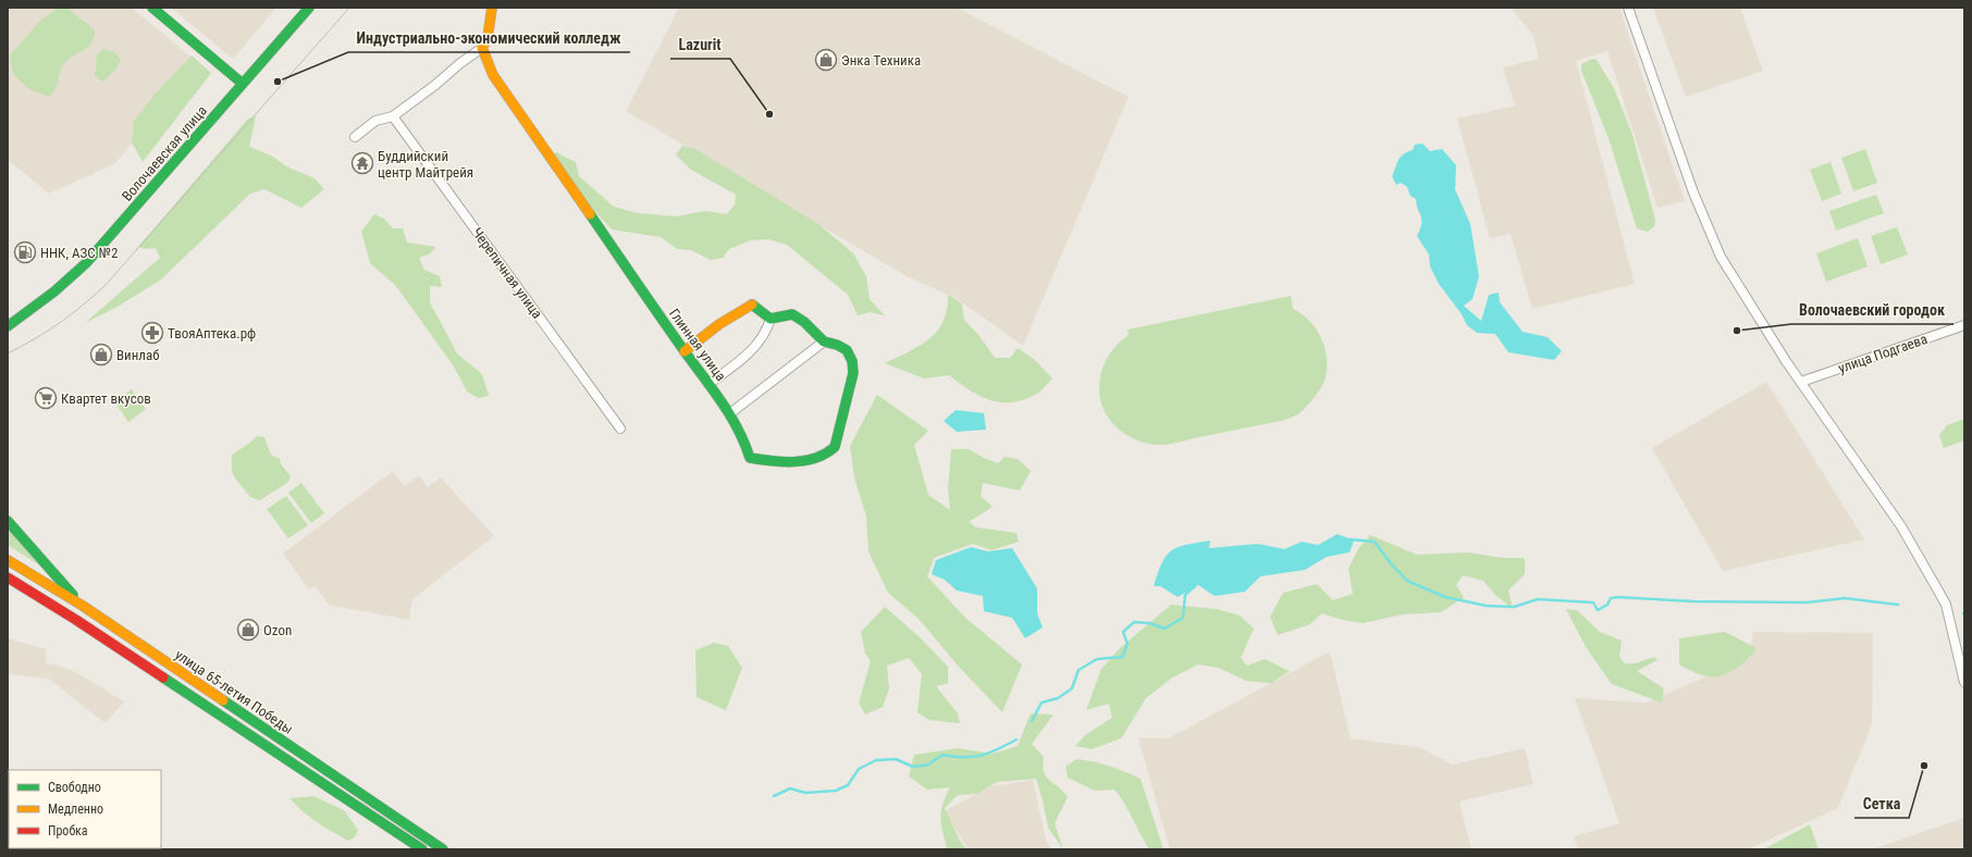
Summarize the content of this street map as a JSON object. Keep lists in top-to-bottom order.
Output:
{
  "streets": {
    "main road": ["Волочаевская улица", "Глинная улица", "улица 65-летия Победы"],
    "street": ["Черепичная улица", "улица Подгаева"]
  },
  "places": {
    "shop": ["Энка Техника", "Винлаб", "Ozon"],
    "other": [
      "Индустриально-экономический колледж",
      "Lazurit",
      "Волочаевский городок",
      "Сетка"
    ],
    "temple": ["Буддийский центр Майтрейя"],
    "fuel station": ["ННК, АЗС №2"],
    "pharmacy": ["ТвояАптека.рф"],
    "supermarket": ["Квартет вкусов"]
  },
  "legend": ["Свободно", "Медленно", "Пробка"]
}
